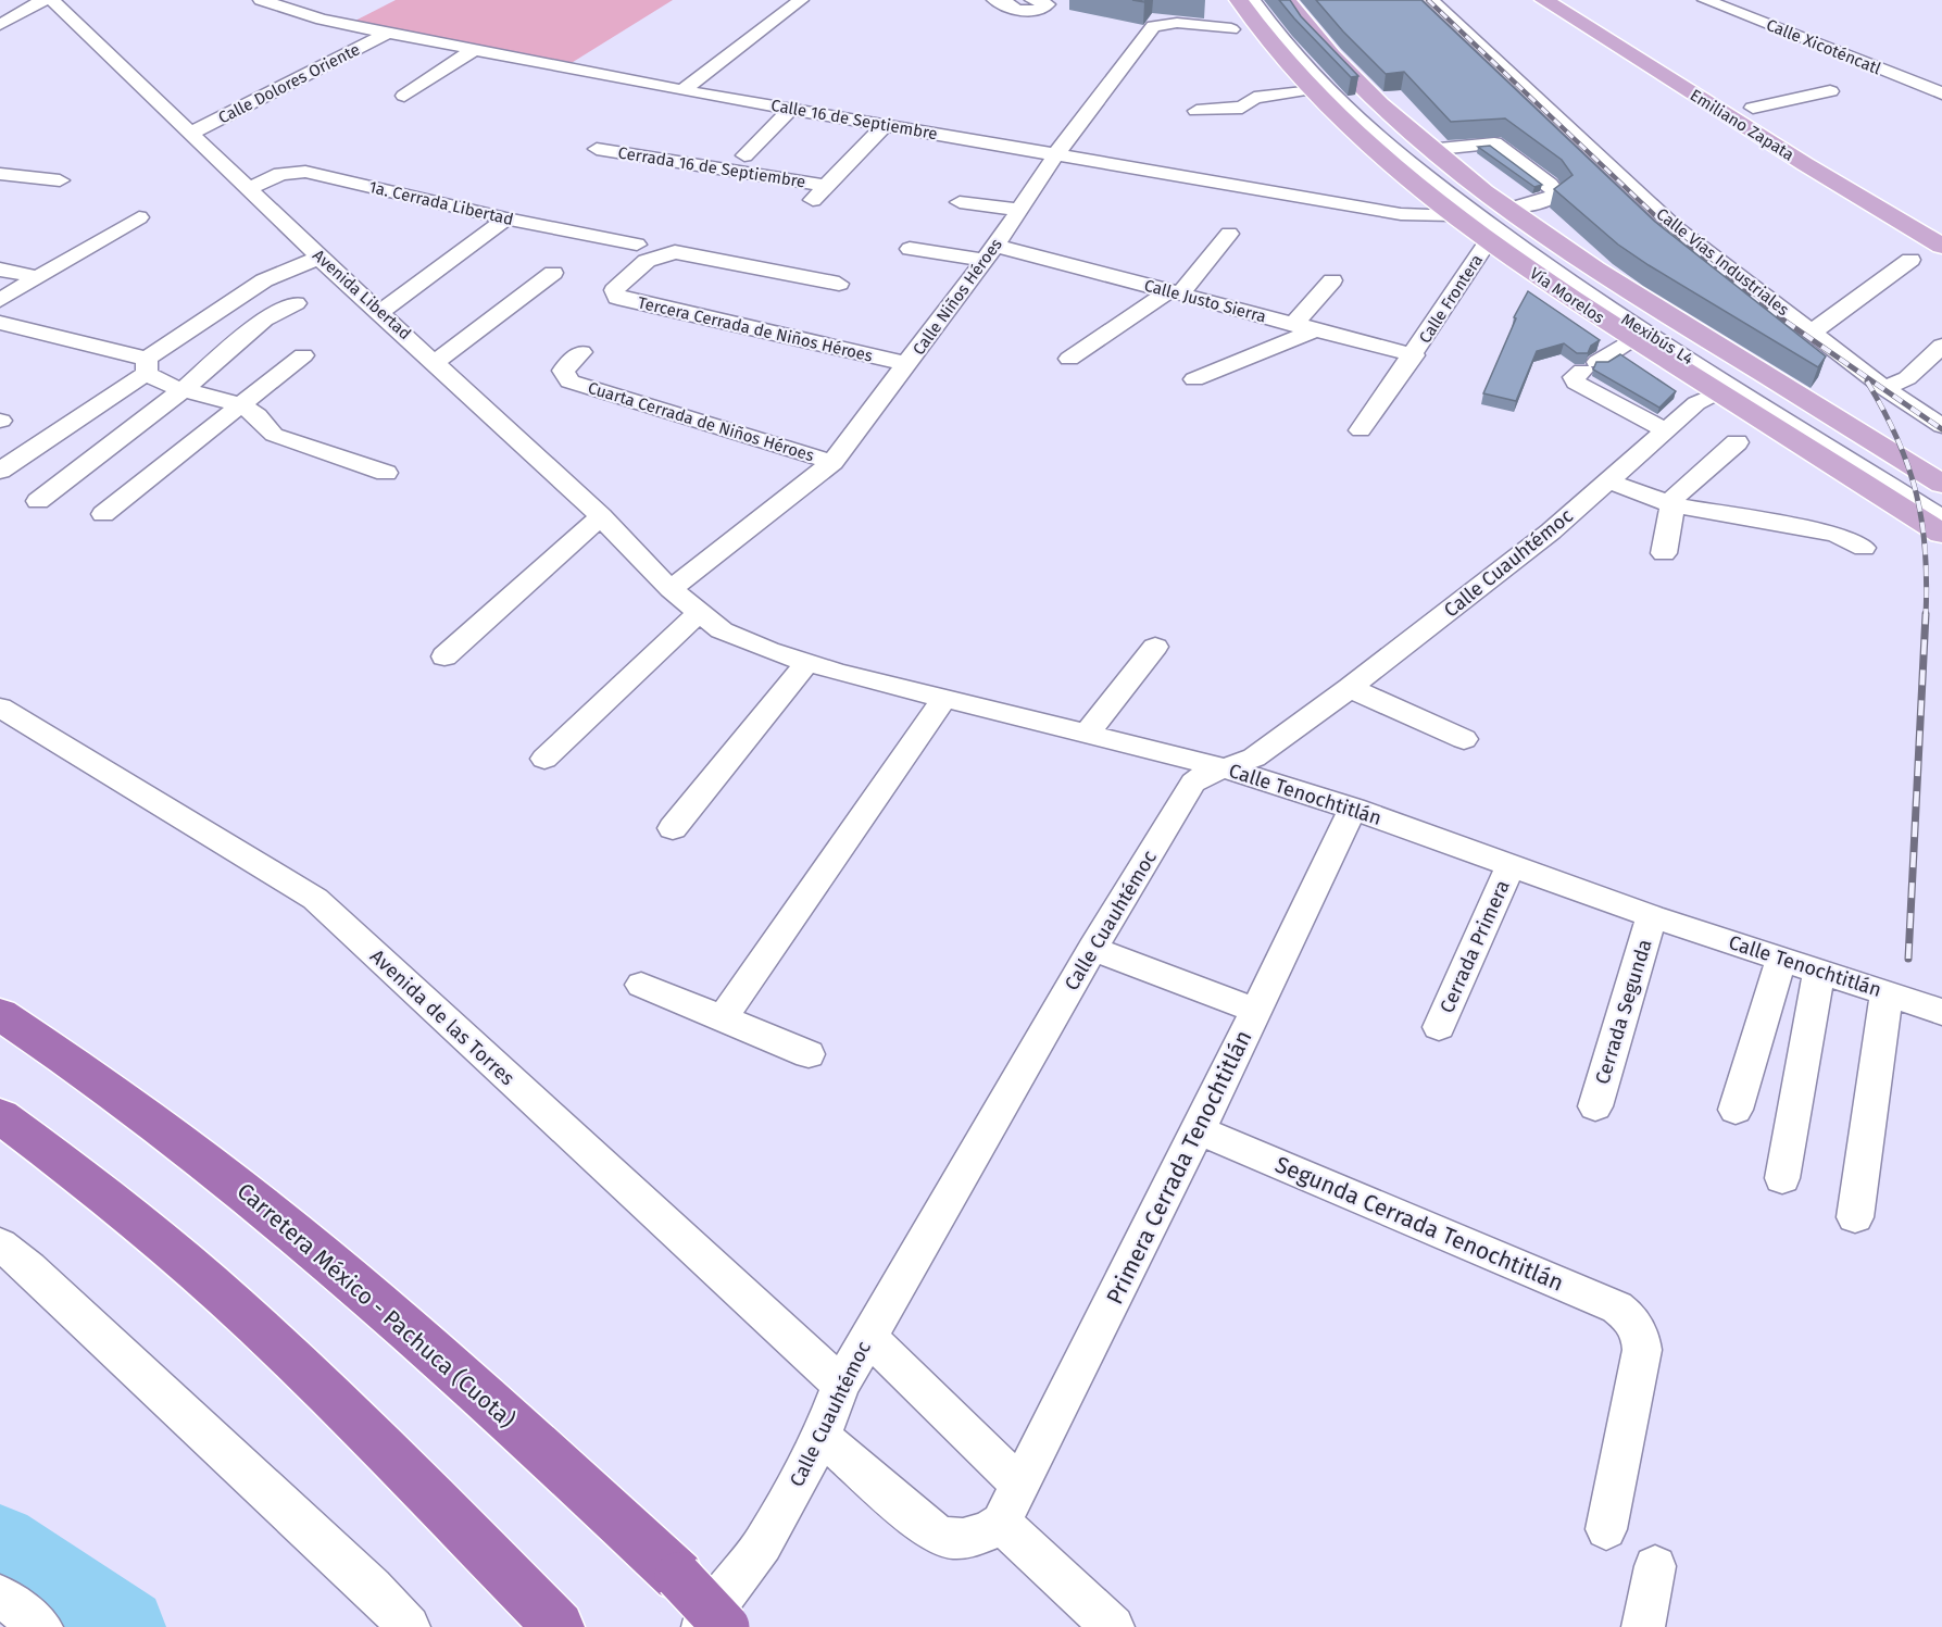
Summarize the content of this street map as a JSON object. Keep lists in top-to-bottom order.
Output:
{
  "streets": {
    "highway": ["Carretera México - Pachuca (Cuota)"],
    "main road": ["Emiliano Zapata", "Vía Morelos"],
    "street": [
      "Calle Xicoténcatl",
      "Calle Dolores Oriente",
      "Calle 16 de Septiembre",
      "Cerrada 16 de Septiembre",
      "1a. Cerrada Libertad",
      "Calle Vías Industriales",
      "Avenida Libertad",
      "Calle Niños Héroes",
      "Calle Frontera",
      "Calle Justo Sierra",
      "Tercera Cerrada de Niños Héroes",
      "Mexibús L4",
      "Cuarta Cerrada de Niños Héroes",
      "Calle Cuauhtémoc",
      "Calle Tenochtitlán",
      "Cerrada Primera",
      "Cerrada Segunda",
      "Avenida de las Torres",
      "Primera Cerrada Tenochtitlán",
      "Segunda Cerrada Tenochtitlán"
    ]
  },
  "crossings": [
    ["Calle Dolores Oriente", "Calle 16 de Septiembre"],
    ["Calle Dolores Oriente", "Avenida Libertad"],
    ["Calle 16 de Septiembre", "Cerrada 16 de Septiembre"],
    ["Calle 16 de Septiembre", "Vía Morelos"],
    ["Calle 16 de Septiembre", "Calle Niños Héroes"],
    ["1a. Cerrada Libertad", "Avenida Libertad"],
    ["Avenida Libertad", "Calle Niños Héroes"],
    ["Avenida Libertad", "Calle Tenochtitlán"],
    ["Vía Morelos", "Calle Frontera"],
    ["Vía Morelos", "Calle Cuauhtémoc"],
    ["Calle Niños Héroes", "Calle Justo Sierra"],
    ["Calle Niños Héroes", "Tercera Cerrada de Niños Héroes"],
    ["Calle Niños Héroes", "Cuarta Cerrada de Niños Héroes"],
    ["Calle Niños Héroes", "Calle Tenochtitlán"],
    ["Calle Frontera", "Calle Justo Sierra"],
    ["Calle Cuauhtémoc", "Calle Tenochtitlán"],
    ["Calle Cuauhtémoc", "Avenida de las Torres"],
    ["Calle Tenochtitlán", "Cerrada Primera"],
    ["Calle Tenochtitlán", "Cerrada Segunda"],
    ["Calle Tenochtitlán", "Primera Cerrada Tenochtitlán"],
    ["Primera Cerrada Tenochtitlán", "Segunda Cerrada Tenochtitlán"]
  ]
}
